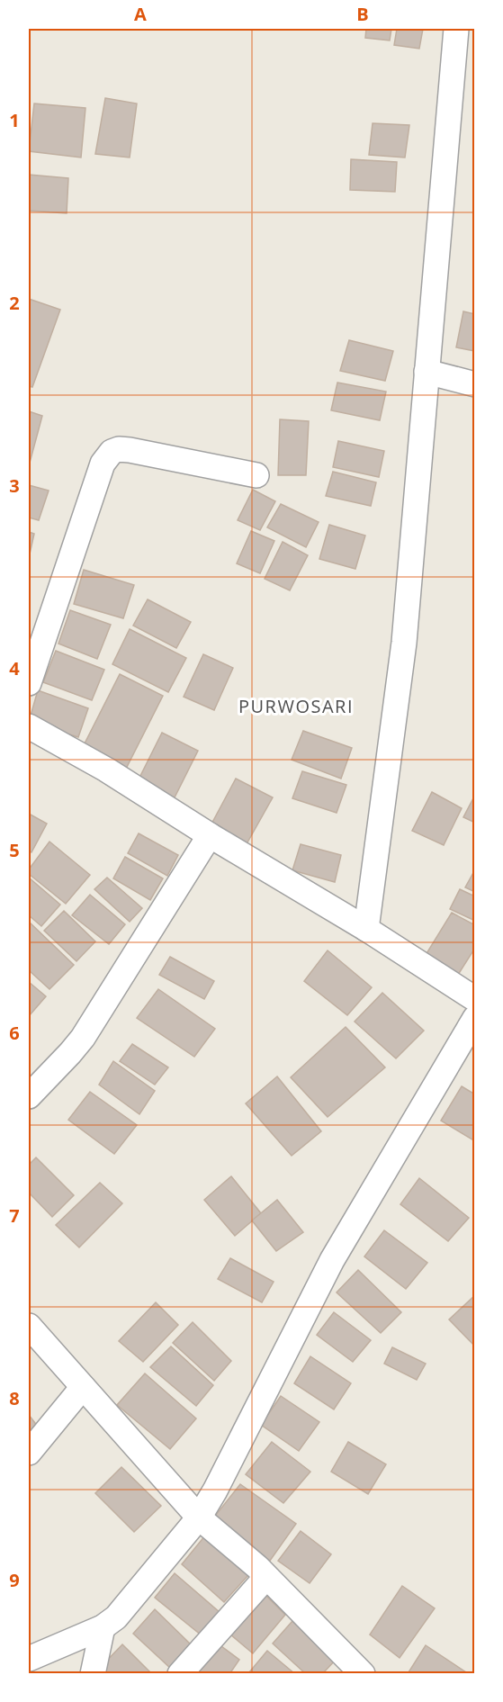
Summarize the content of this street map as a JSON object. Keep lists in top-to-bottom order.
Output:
{
  "districts": ["PURWOSARI"],
  "grid": {
    "columns": ["A", "B"],
    "rows": [
      "1",
      "2",
      "3",
      "4",
      "5",
      "6",
      "7",
      "8",
      "9"
    ]
  }
}
